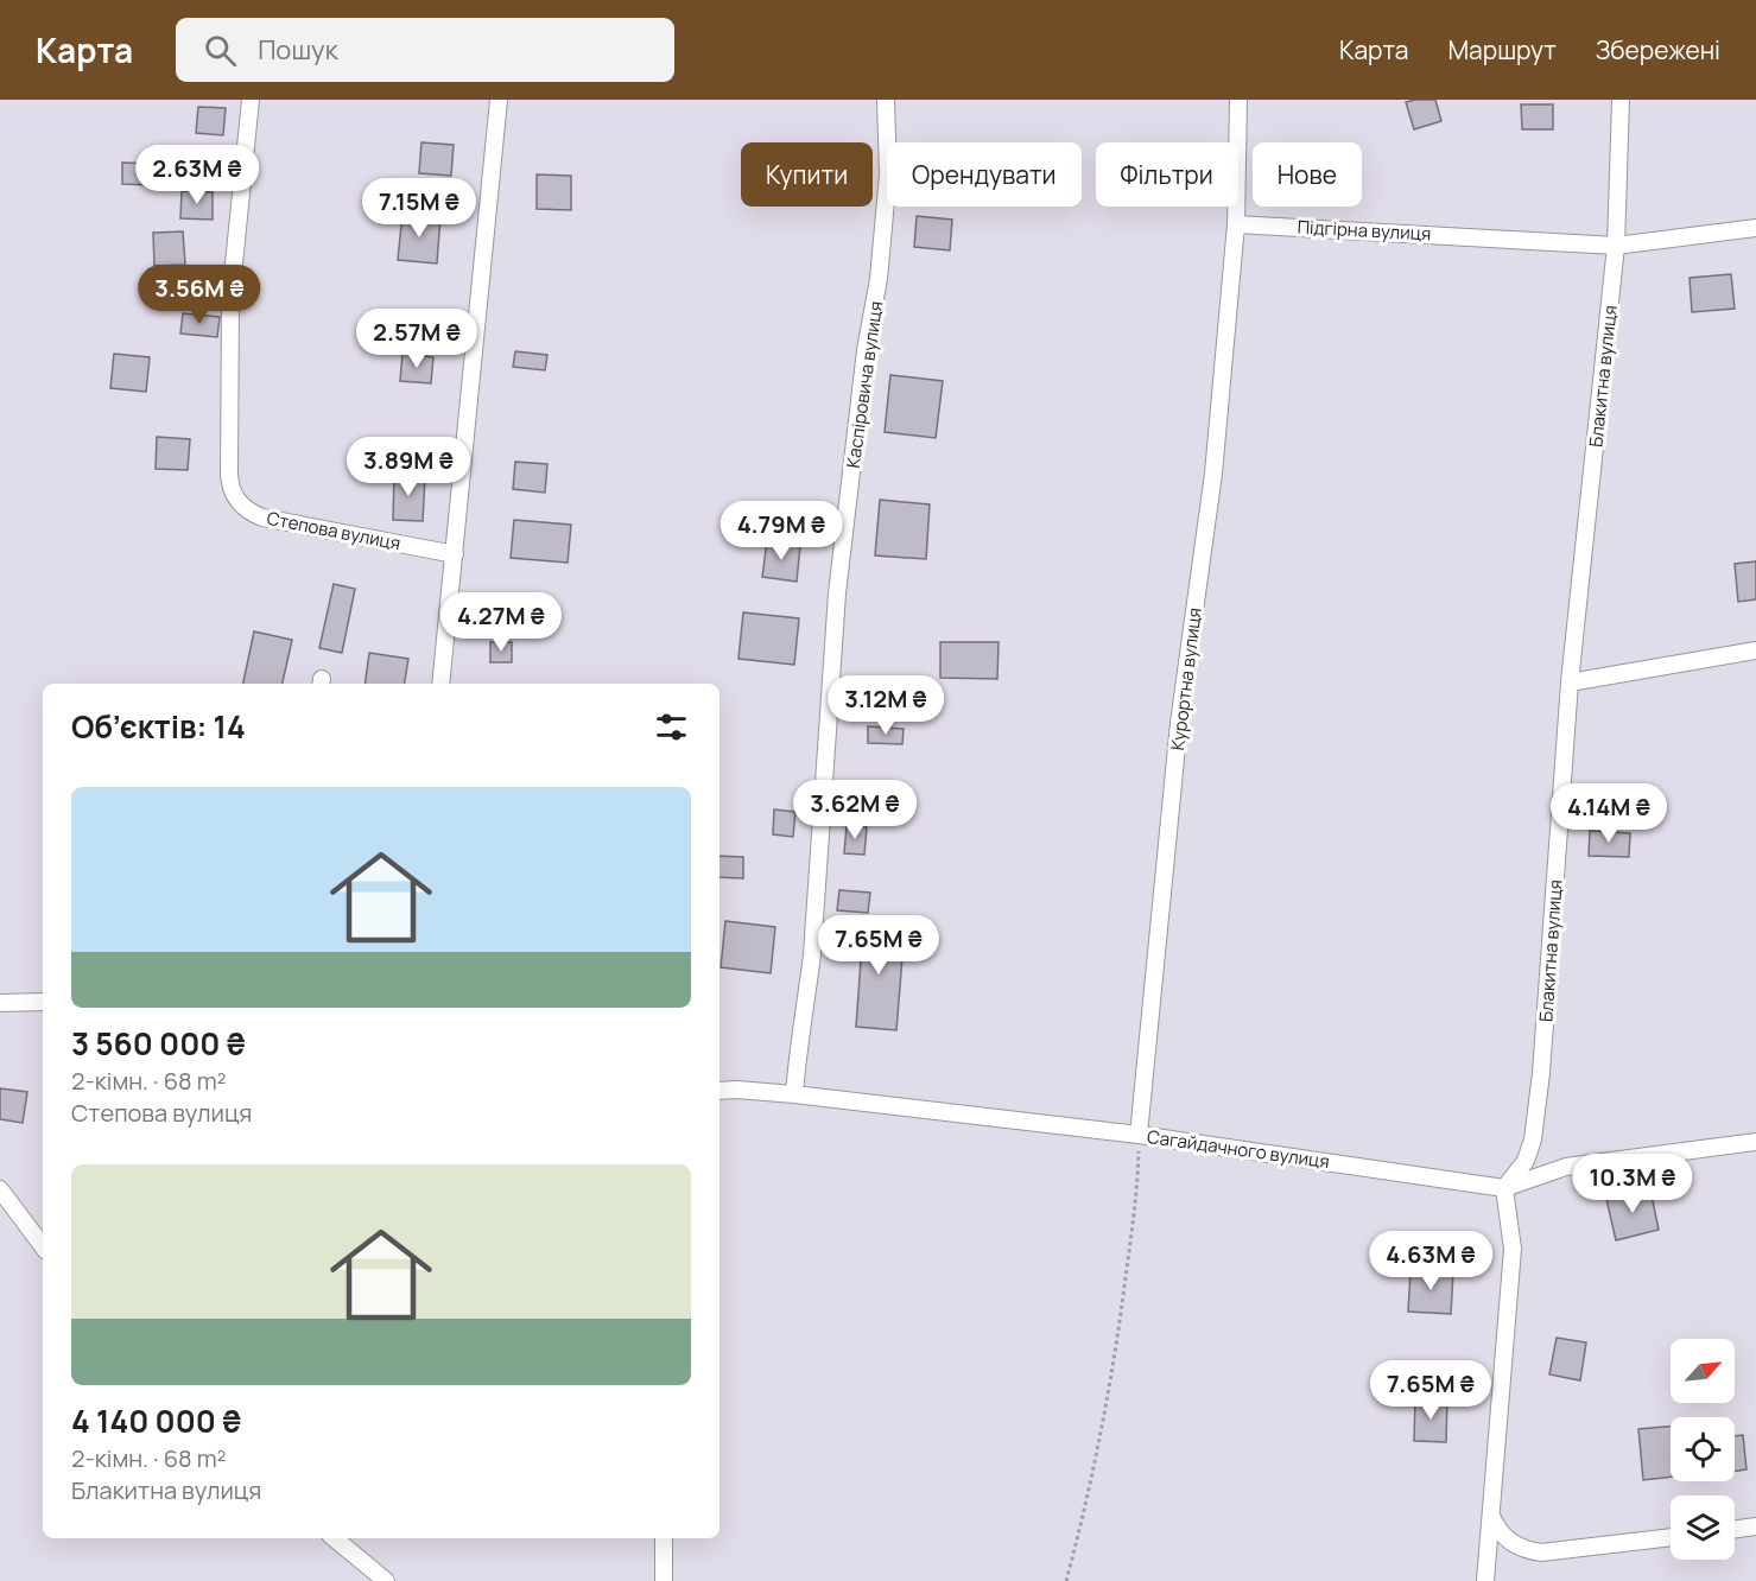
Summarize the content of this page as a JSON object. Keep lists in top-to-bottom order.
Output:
{
  "streets": {
    "street": [
      "Підгірна вулиця",
      "Блакитна вулиця",
      "Каспіровича вулиця",
      "Степова вулиця",
      "Курортна вулиця",
      "Сагайдачного вулиця"
    ]
  },
  "crossings": [
    ["Підгірна вулиця", "Блакитна вулиця"],
    ["Підгірна вулиця", "Курортна вулиця"],
    ["Блакитна вулиця", "Сагайдачного вулиця"],
    ["Каспіровича вулиця", "Сагайдачного вулиця"],
    ["Курортна вулиця", "Сагайдачного вулиця"]
  ],
  "north": "top right",
  "page": {
    "header": "Карта",
    "search": "Пошук",
    "nav": ["Карта", "Маршрут", "Збережені"],
    "chip": [
      "Купити",
      "Орендувати",
      "Фільтри",
      "Нове"
    ],
    "price": [
      "2.63M ₴",
      "7.15M ₴",
      "3.56M ₴",
      "2.57M ₴",
      "3.89M ₴",
      "4.79M ₴",
      "4.27M ₴",
      "3.12M ₴",
      "3.62M ₴",
      "4.14M ₴",
      "7.65M ₴",
      "10.3M ₴",
      "4.63M ₴",
      "7.65M ₴"
    ],
    "heading": "Об’єктів: 14",
    "list": [
      {
        "name": "3 560 000 ₴",
        "note": "2-кімн. · 68 m² · Степова вулиця"
      },
      {
        "name": "4 140 000 ₴",
        "note": "2-кімн. · 68 m² · Блакитна вулиця"
      }
    ]
  }
}
